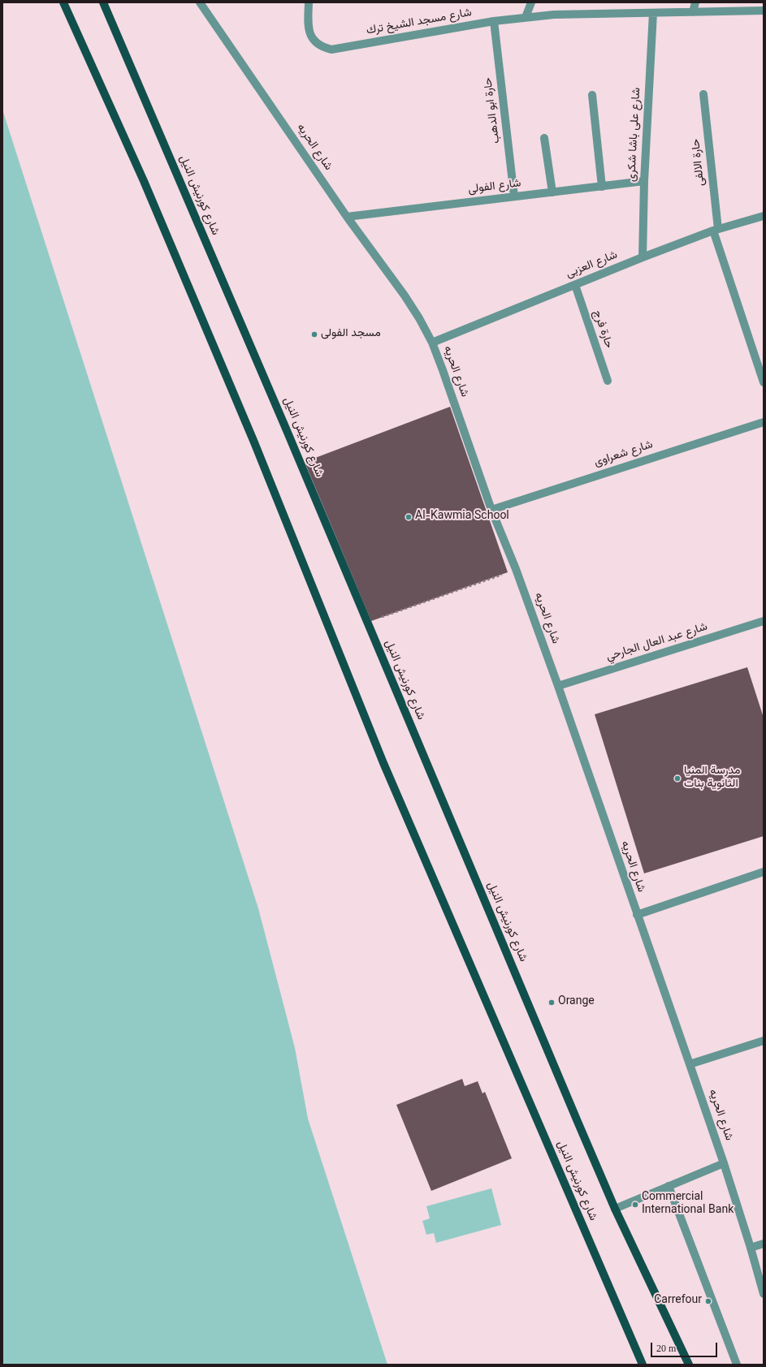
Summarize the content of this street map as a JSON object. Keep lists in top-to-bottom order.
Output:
{
  "streets": {
    "main road": ["شارع كورنيش النيل"],
    "street": [
      "شارع مسجد الشيخ ترك",
      "حارة ابو الدهب",
      "شارع على باشا شكرى",
      "شارع الحريه",
      "حارة الالفى",
      "شارع الفولى",
      "شارع العزبى",
      "حارة فرج",
      "شارع شعراوى",
      "شارع عبد العال الجارحي"
    ]
  },
  "crossings": [
    ["شارع مسجد الشيخ ترك", "حارة ابو الدهب"],
    ["شارع مسجد الشيخ ترك", "شارع على باشا شكرى"],
    ["حارة ابو الدهب", "شارع الفولى"],
    ["شارع على باشا شكرى", "شارع الفولى"],
    ["شارع على باشا شكرى", "شارع العزبى"],
    ["شارع الحريه", "شارع الفولى"],
    ["شارع الحريه", "شارع العزبى"],
    ["شارع الحريه", "شارع شعراوى"],
    ["شارع الحريه", "شارع عبد العال الجارحي"],
    ["حارة الالفى", "شارع العزبى"],
    ["شارع العزبى", "حارة فرج"]
  ],
  "places": [
    "مسجد الفولى",
    "Al-Kawmia School",
    "مدرسة المنيا الثانوية بنات",
    "Orange",
    "Commercial International Bank",
    "Carrefour"
  ],
  "scale_bar": "20 m"
}
